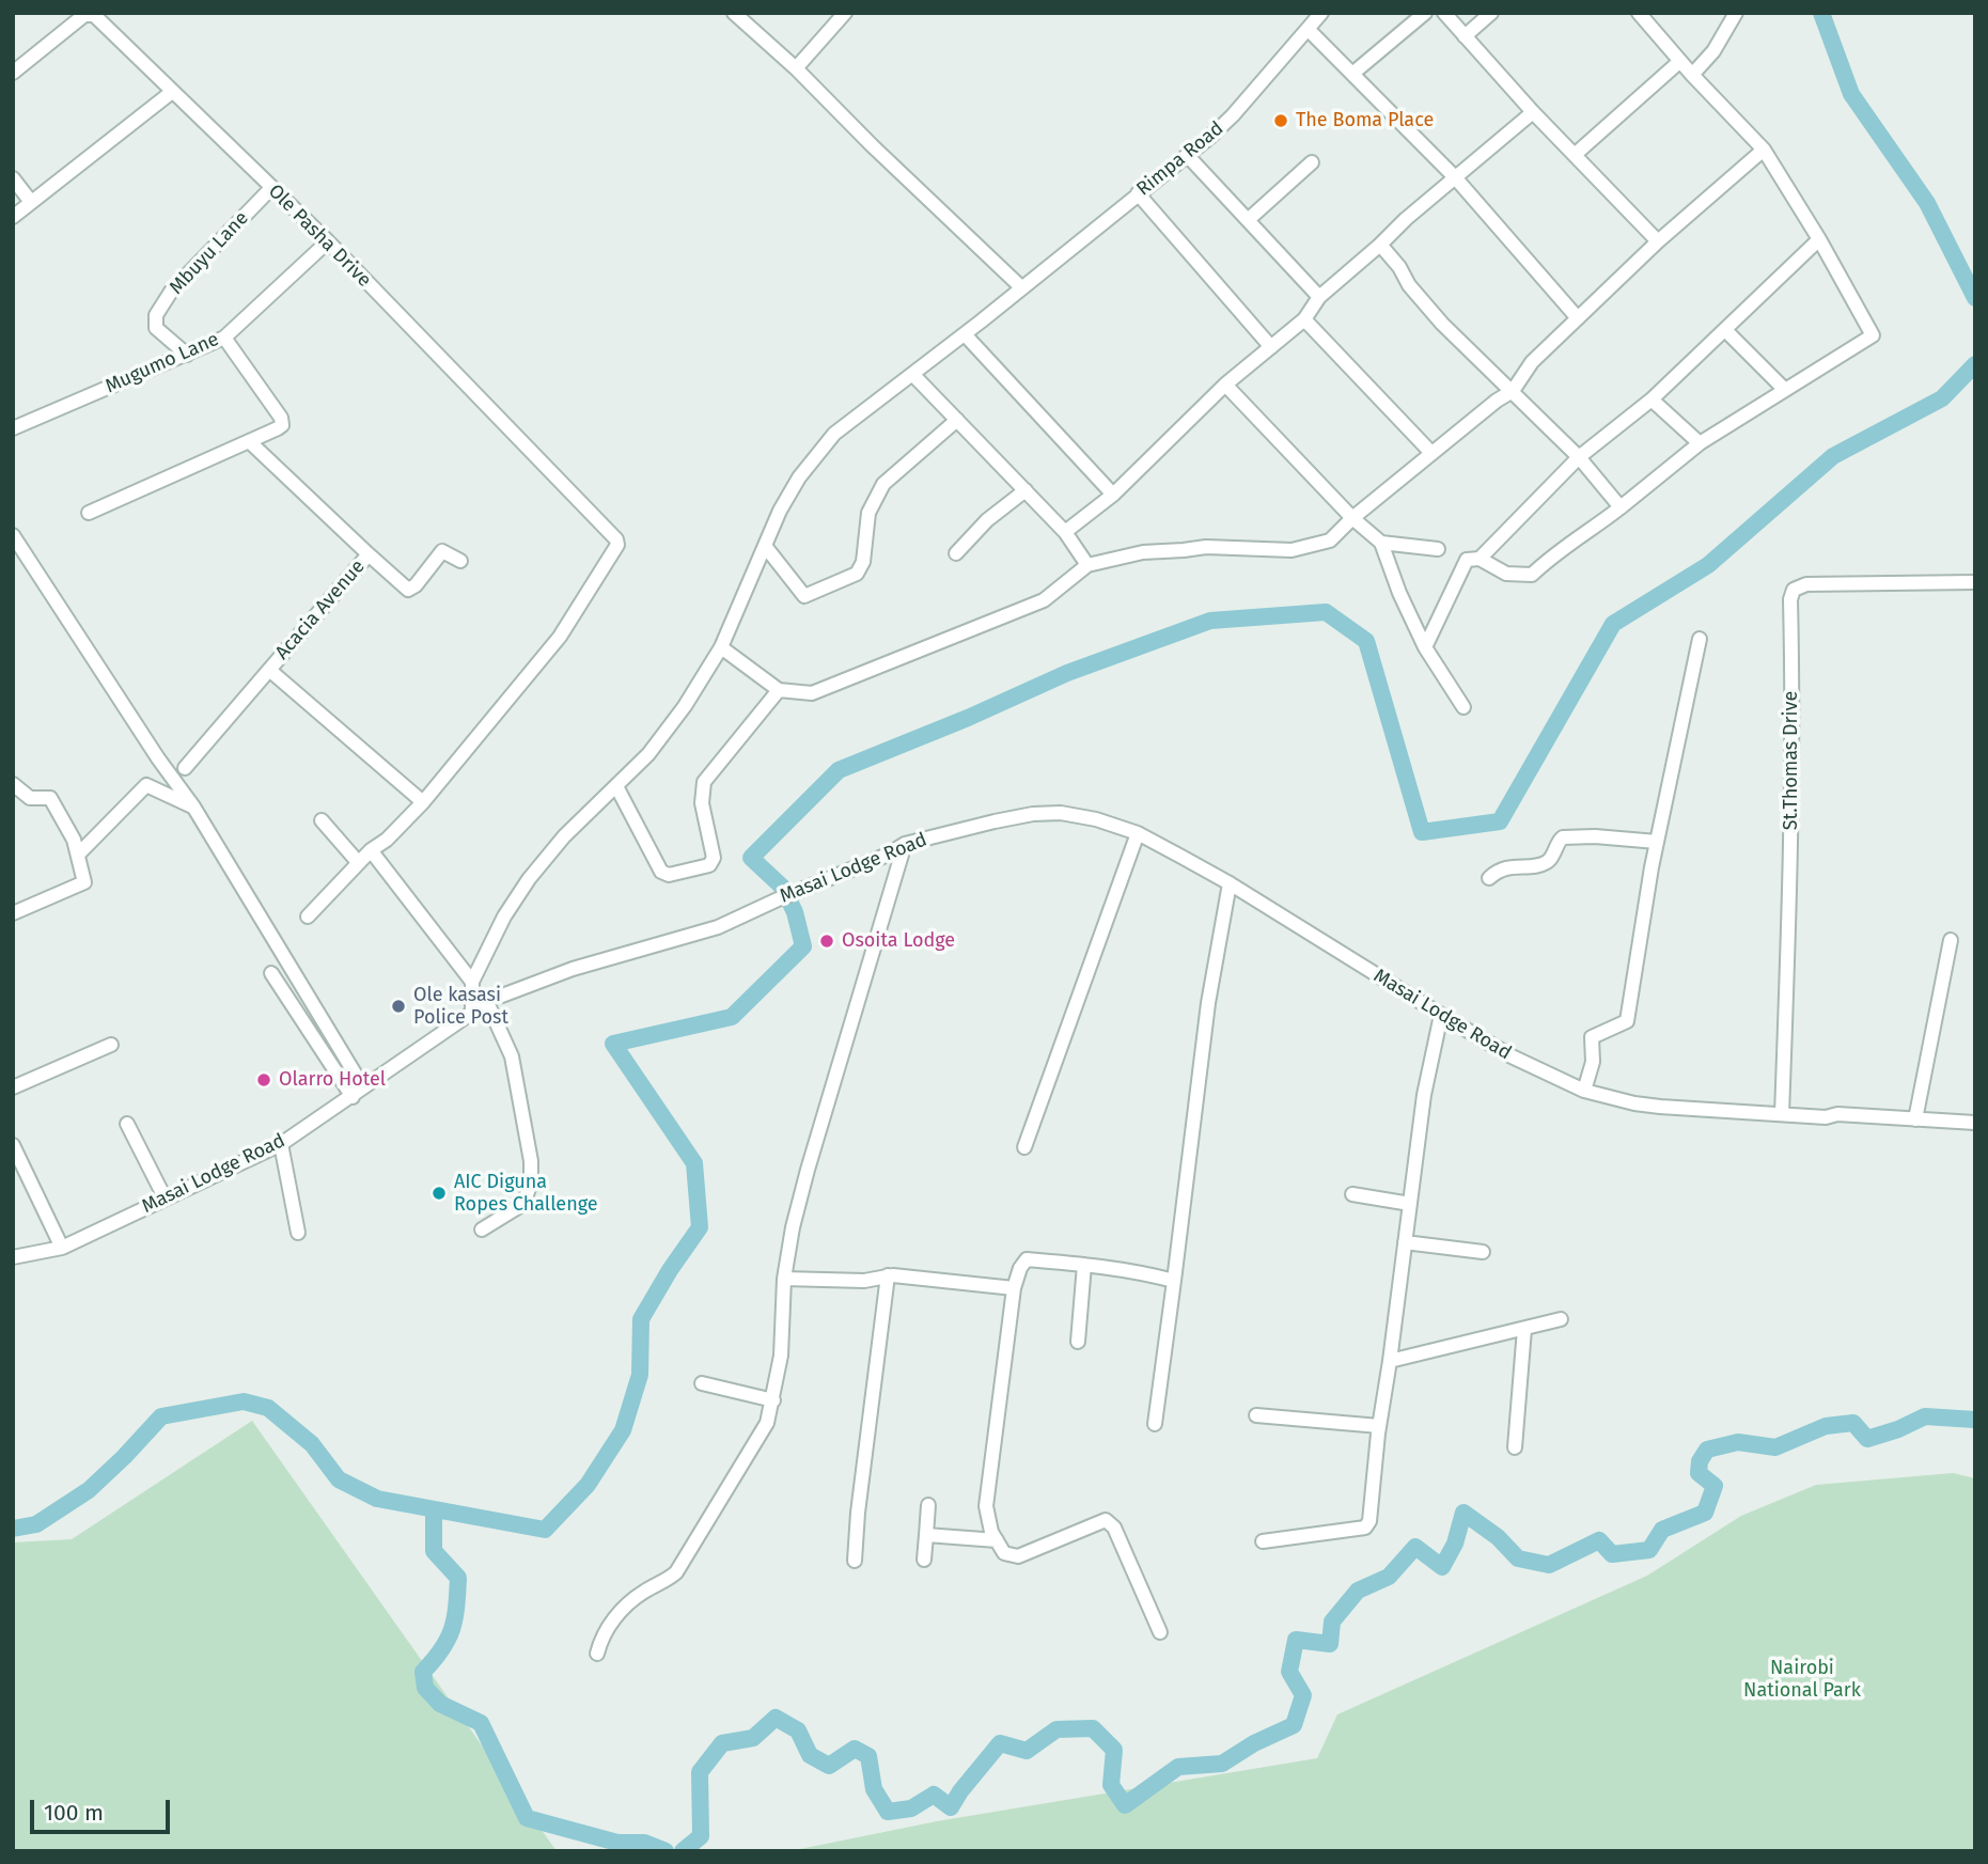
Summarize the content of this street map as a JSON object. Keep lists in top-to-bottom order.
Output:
{
  "streets": {
    "street": [
      "Rimpa Road",
      "Ole Pasha Drive",
      "Mbuyu Lane",
      "Mugumo Lane",
      "Acacia Avenue",
      "St.Thomas Drive",
      "Masai Lodge Road"
    ]
  },
  "crossings": [
    ["Ole Pasha Drive", "Mbuyu Lane"],
    ["Ole Pasha Drive", "Mugumo Lane"],
    ["Ole Pasha Drive", "Acacia Avenue"],
    ["Mbuyu Lane", "Mugumo Lane"],
    ["St.Thomas Drive", "Masai Lodge Road"]
  ],
  "parks": ["Nairobi National Park"],
  "places": [
    "The Boma Place",
    "Osoita Lodge",
    "Ole kasasi Police Post",
    "Olarro Hotel",
    "AIC Diguna Ropes Challenge"
  ],
  "scale_bar": "100 m"
}
